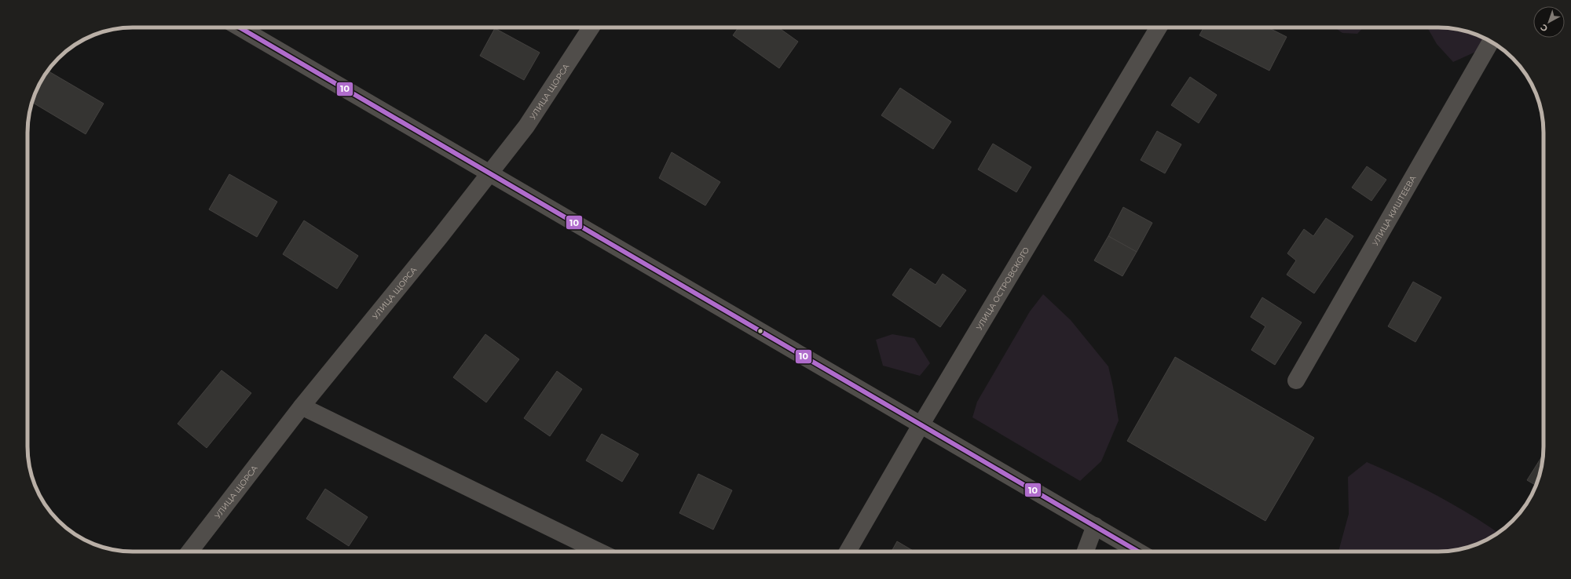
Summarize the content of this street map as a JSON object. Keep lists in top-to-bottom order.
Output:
{
  "streets": {
    "street": ["УЛИЦА ЩОРСА", "УЛИЦА КИШТЕЕВА", "УЛИЦА ОСТРОВСКОГО"]
  },
  "lines": ["transit line 10"],
  "north": "bottom left"
}
